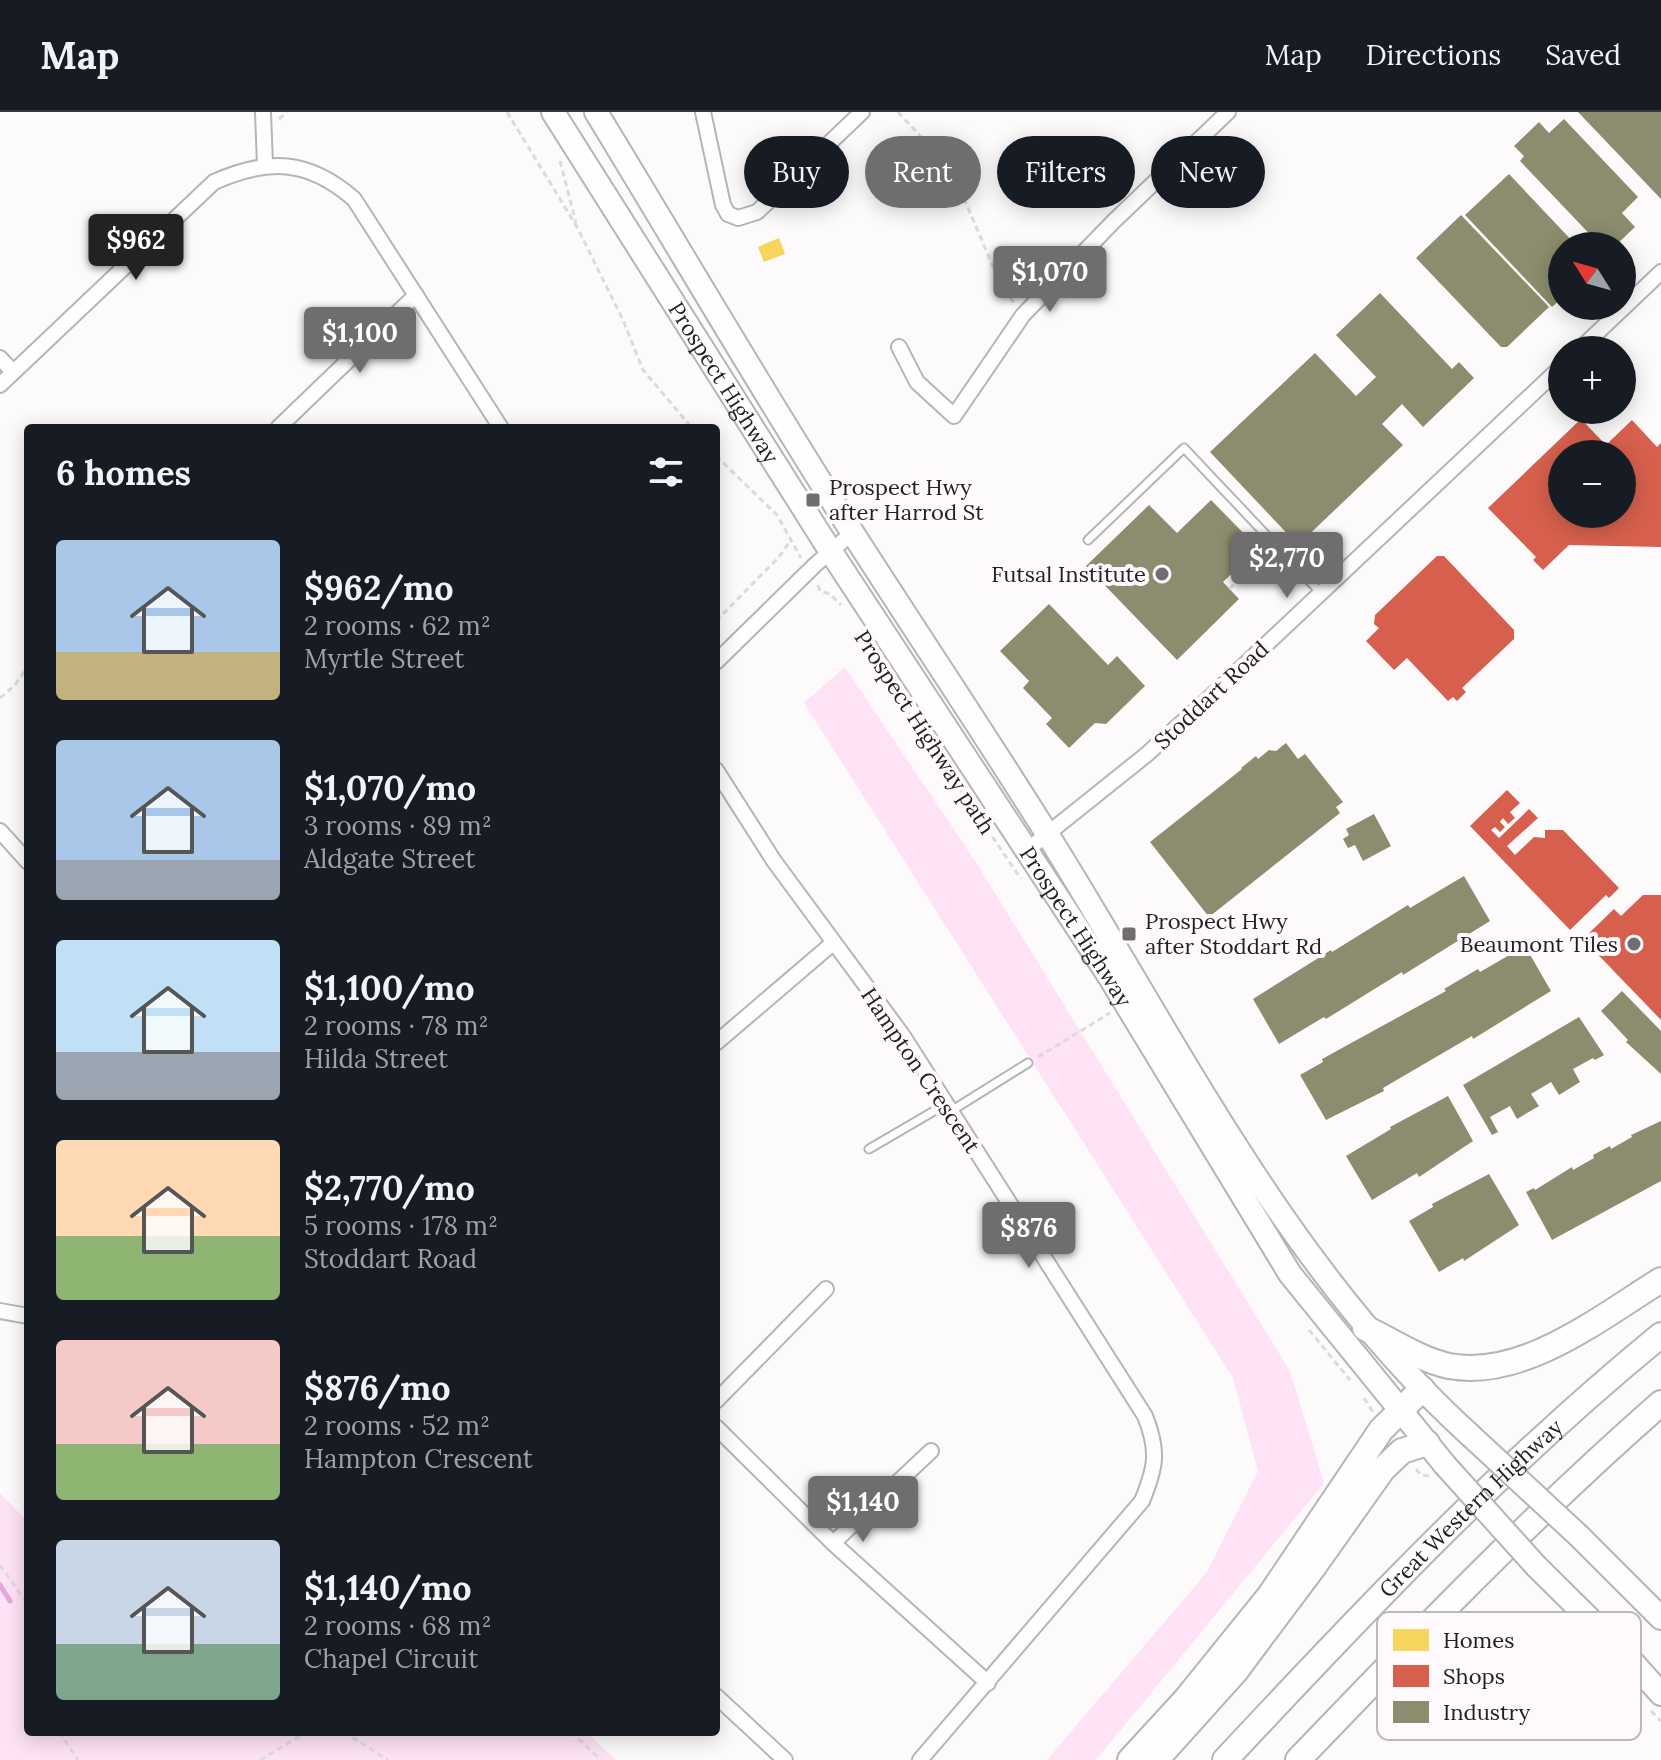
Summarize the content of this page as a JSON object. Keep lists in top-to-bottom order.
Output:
{
  "streets": {
    "highway": ["Great Western Highway"],
    "main road": ["Prospect Highway"],
    "street": ["Stoddart Road", "Hampton Crescent"],
    "path": ["Prospect Highway path"]
  },
  "crossings": [
    ["Prospect Highway", "Stoddart Road"]
  ],
  "places": {
    "transit": ["Prospect Hwy after Harrod St", "Prospect Hwy after Stoddart Rd"],
    "other": ["Futsal Institute", "Beaumont Tiles"]
  },
  "legend": ["Homes", "Shops", "Industry"],
  "north": "top left",
  "page": {
    "header": "Map",
    "nav": ["Map", "Directions", "Saved"],
    "chip": [
      "Buy",
      "Rent",
      "Filters",
      "New"
    ],
    "price": [
      "$962",
      "$1,070",
      "$1,100",
      "$2,770",
      "$876",
      "$1,140"
    ],
    "map_buttons": ["+", "−"],
    "heading": "6 homes",
    "list": [
      {
        "name": "$962/mo",
        "note": "2 rooms · 62 m² · Myrtle Street"
      },
      {
        "name": "$1,070/mo",
        "note": "3 rooms · 89 m² · Aldgate Street"
      },
      {
        "name": "$1,100/mo",
        "note": "2 rooms · 78 m² · Hilda Street"
      },
      {
        "name": "$2,770/mo",
        "note": "5 rooms · 178 m² · Stoddart Road"
      },
      {
        "name": "$876/mo",
        "note": "2 rooms · 52 m² · Hampton Crescent"
      },
      {
        "name": "$1,140/mo",
        "note": "2 rooms · 68 m² · Chapel Circuit"
      }
    ]
  }
}
